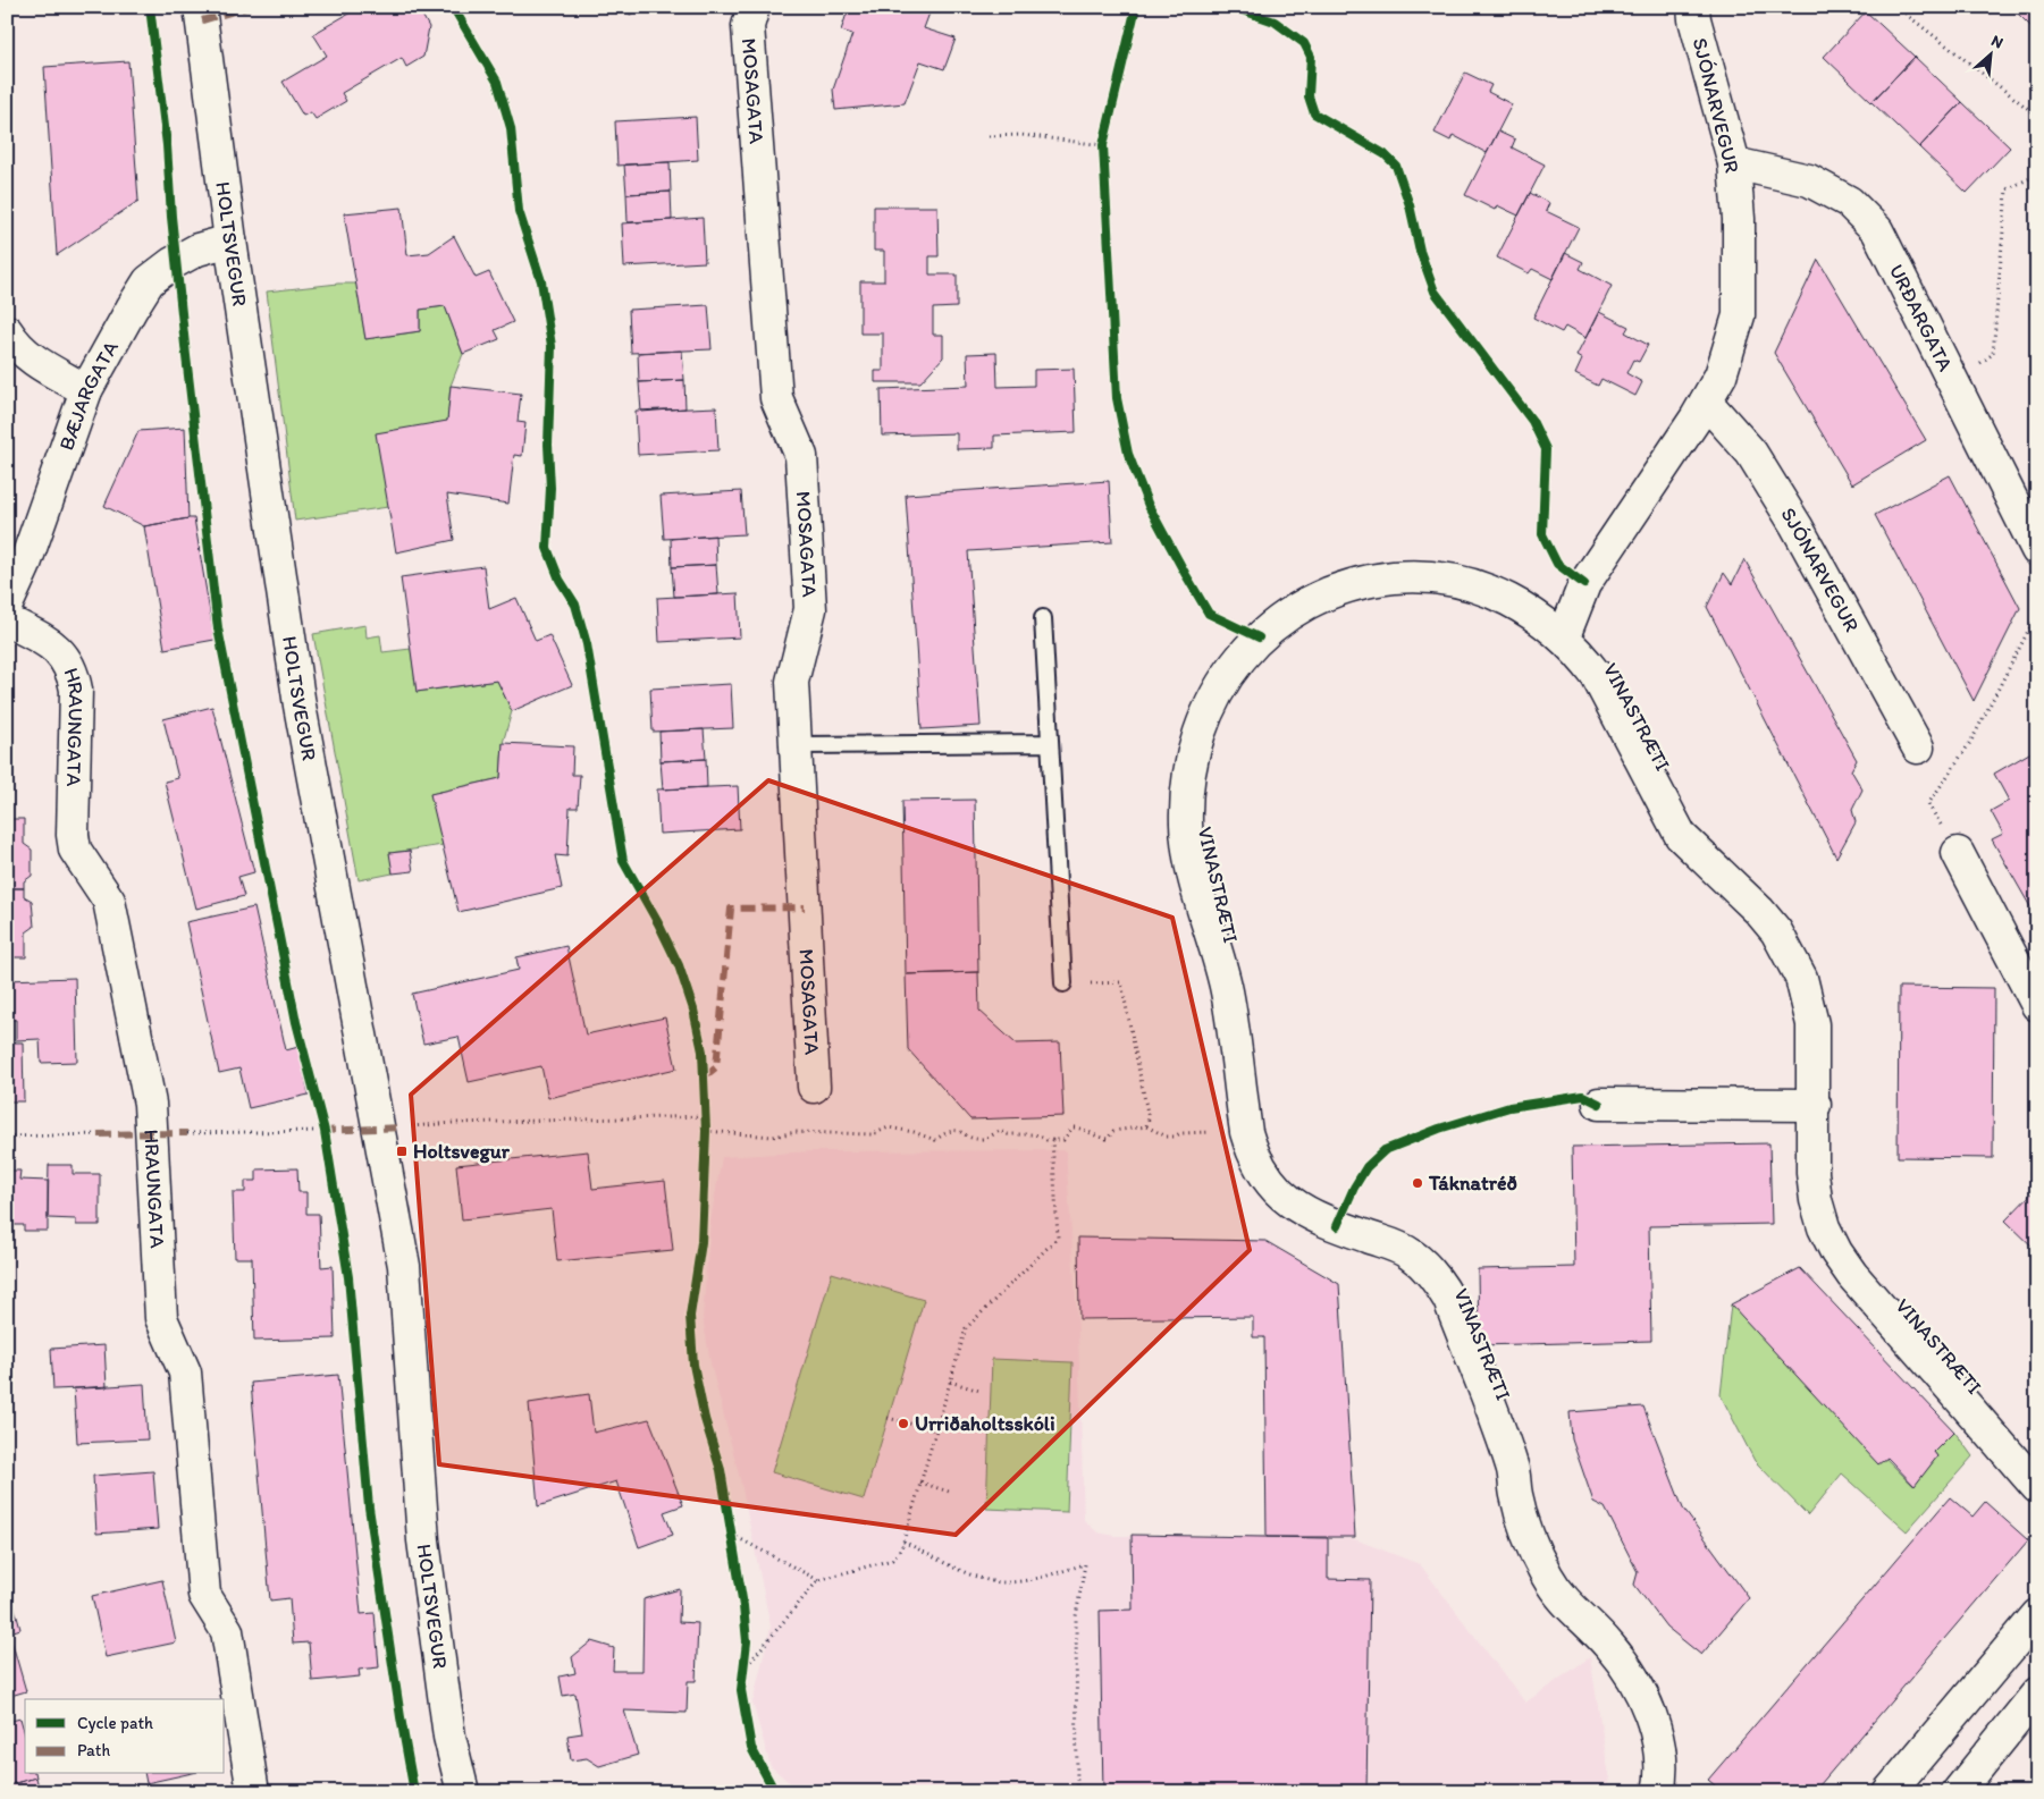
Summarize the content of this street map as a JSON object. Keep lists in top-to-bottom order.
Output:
{
  "streets": {
    "street": [
      "MOSAGATA",
      "SJÓNARVEGUR",
      "HOLTSVEGUR",
      "URÐARGATA",
      "BÆJARGATA",
      "VINASTRÆTI",
      "HRAUNGATA"
    ]
  },
  "crossings": [
    ["SJÓNARVEGUR", "URÐARGATA"],
    ["SJÓNARVEGUR", "VINASTRÆTI"],
    ["HOLTSVEGUR", "BÆJARGATA"]
  ],
  "places": {
    "transit": ["Holtsvegur"],
    "other": ["Táknatréð", "Urriðaholtsskóli"]
  },
  "legend": ["Cycle path", "Path"],
  "north": "top right"
}
